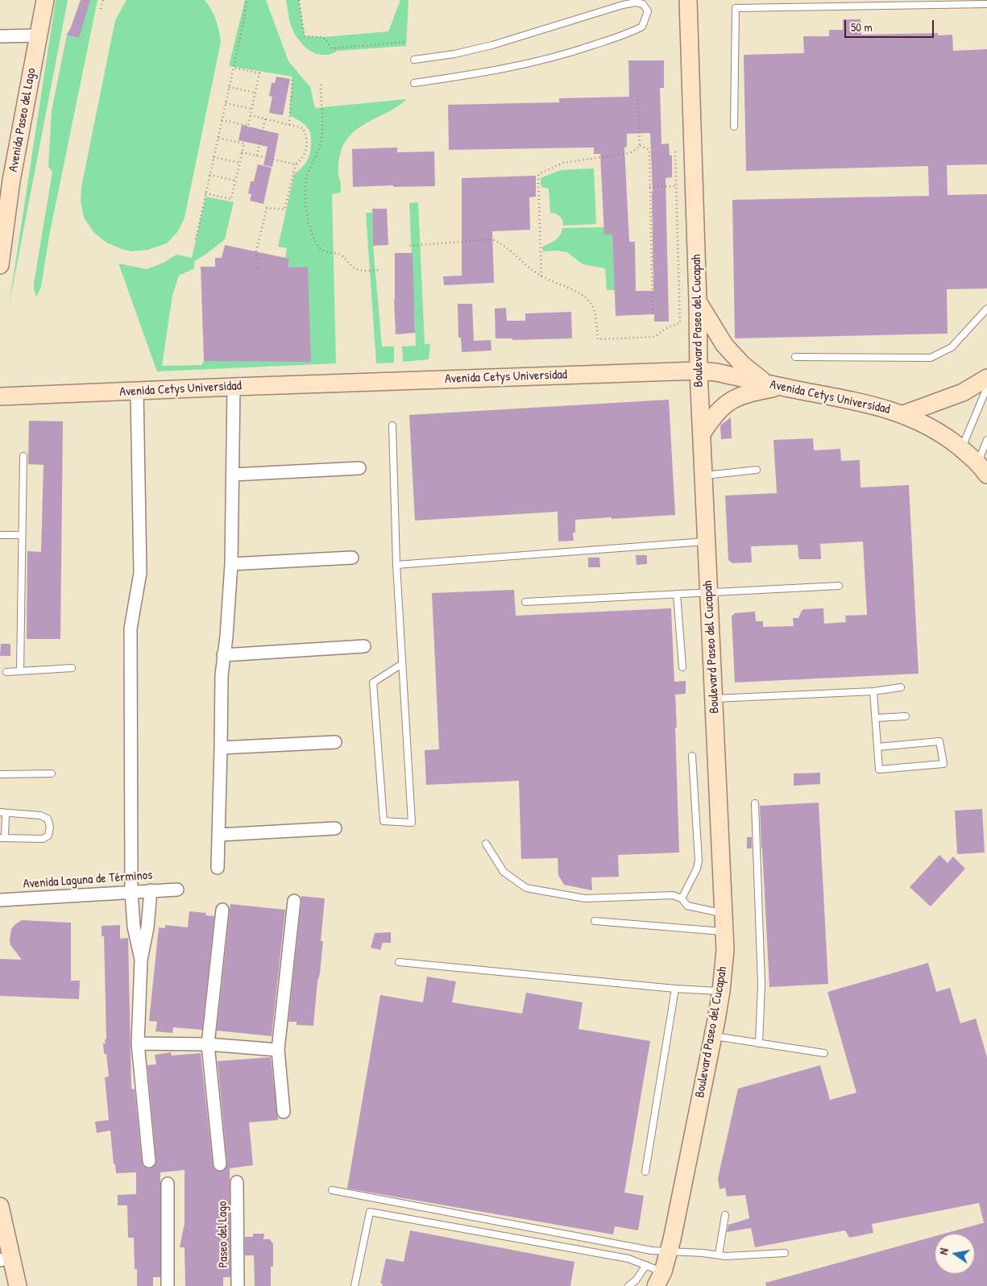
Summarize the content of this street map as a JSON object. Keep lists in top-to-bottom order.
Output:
{
  "streets": {
    "main road": ["Avenida Paseo del Lago", "Boulevard Paseo del Cucapah", "Avenida Cetys Universidad"],
    "street": ["Avenida Laguna de Términos", "Paseo del Lago"]
  },
  "crossings": [
    ["Boulevard Paseo del Cucapah", "Avenida Cetys Universidad"]
  ],
  "scale_bar": "50 m",
  "north": "left"
}
